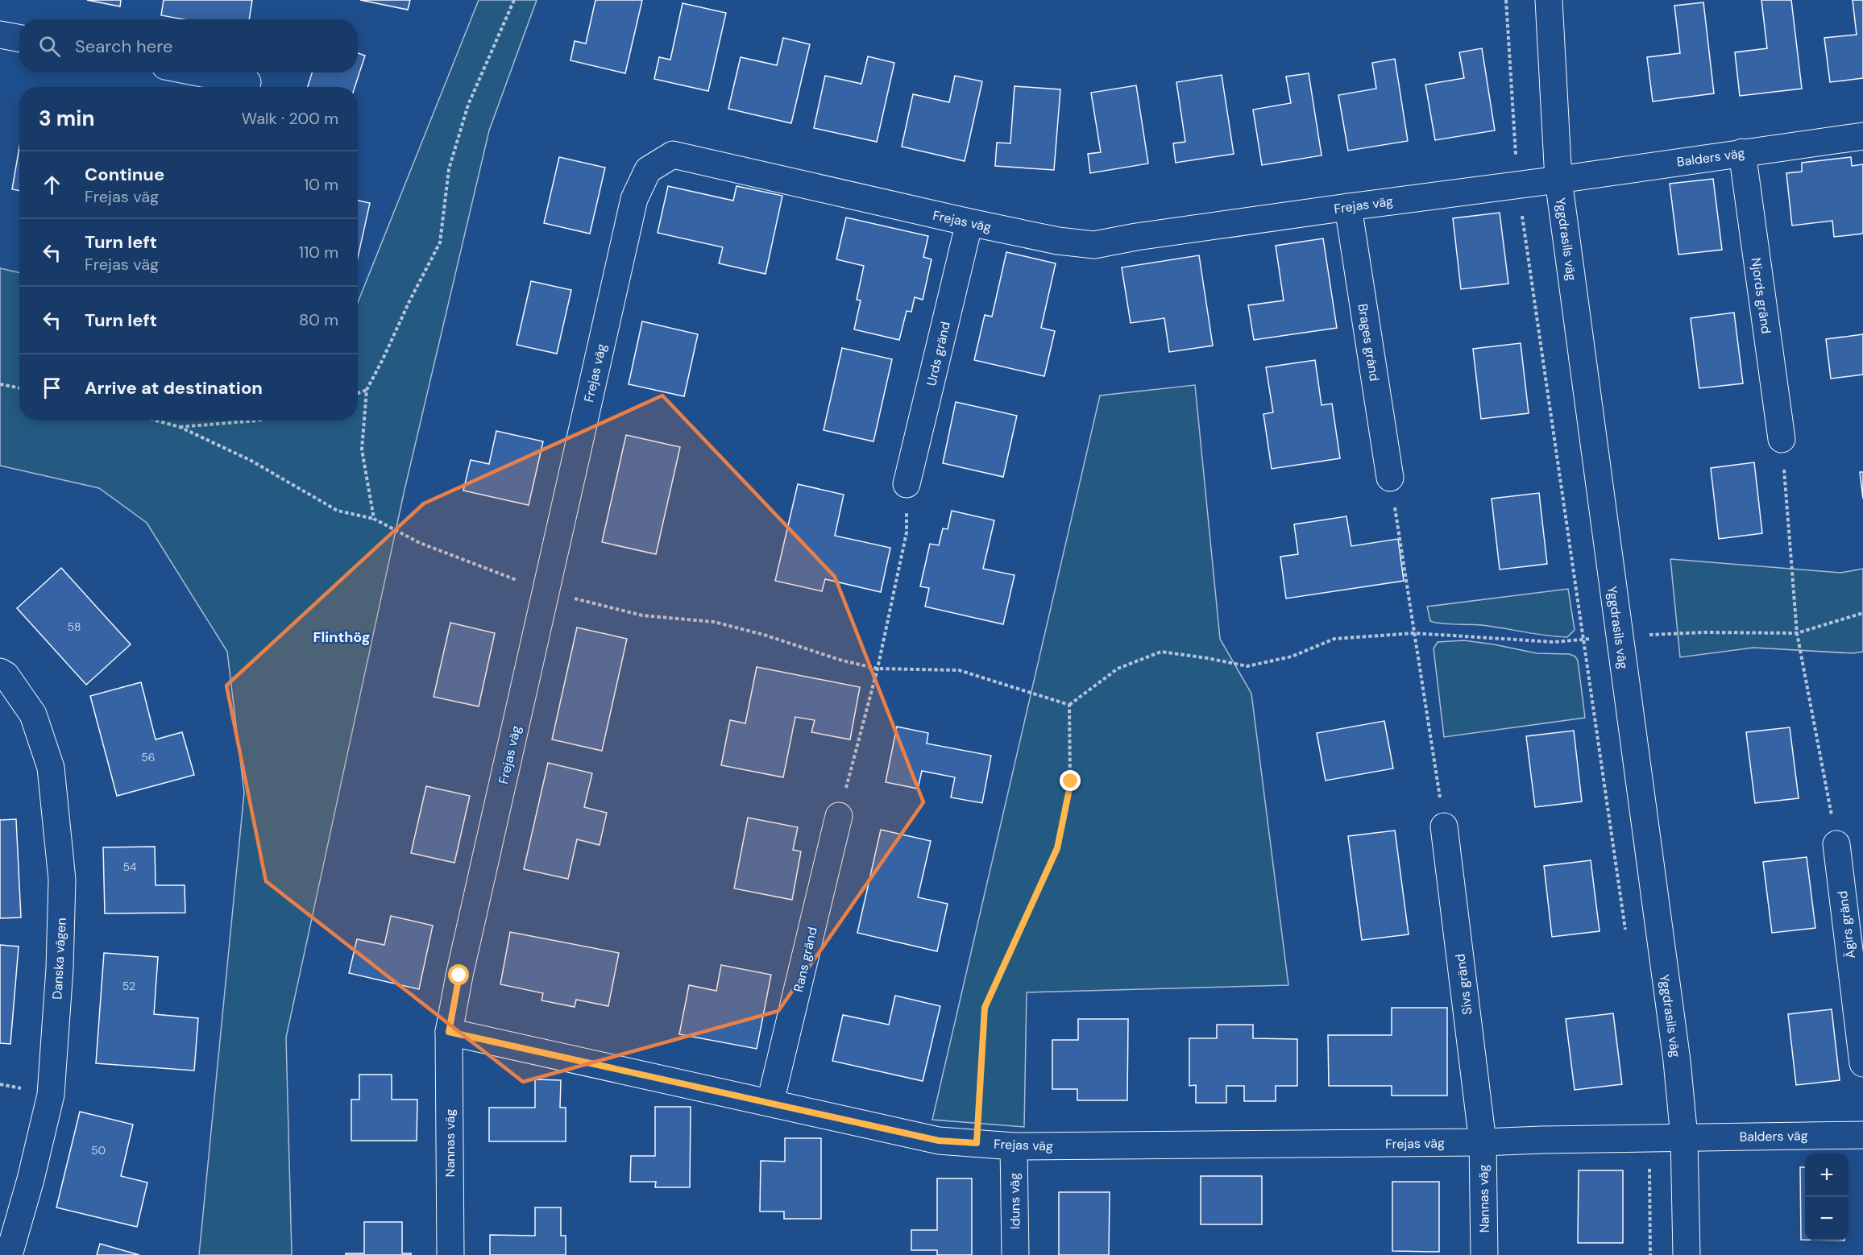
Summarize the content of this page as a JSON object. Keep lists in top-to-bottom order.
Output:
{
  "streets": {
    "street": [
      "Balders väg",
      "Frejas väg",
      "Yggdrasils väg",
      "Njords gränd",
      "Brages gränd",
      "Urds gränd",
      "Ägirs gränd",
      "Danska vägen",
      "Rans gränd",
      "Sivs gränd",
      "Nannas väg",
      "Iduns väg"
    ]
  },
  "crossings": [
    ["Balders väg", "Frejas väg"],
    ["Balders väg", "Yggdrasils väg"],
    ["Balders väg", "Njords gränd"],
    ["Frejas väg", "Yggdrasils väg"],
    ["Frejas väg", "Brages gränd"],
    ["Frejas väg", "Urds gränd"],
    ["Frejas väg", "Rans gränd"],
    ["Frejas väg", "Sivs gränd"],
    ["Frejas väg", "Nannas väg"],
    ["Frejas väg", "Iduns väg"],
    ["Sivs gränd", "Nannas väg"]
  ],
  "districts": ["Flinthög"],
  "house_numbers": [
    "58",
    "56",
    "54",
    "52",
    "50"
  ],
  "page": {
    "search": "Search here",
    "heading": ["3 min", "Walk · 200 m"],
    "list": [
      ["Continue", "Frejas väg", "10 m"],
      ["Turn left", "Frejas väg", "110 m"],
      ["Turn left", "80 m"],
      "Arrive at destination"
    ],
    "map_buttons": ["+", "−"]
  }
}
